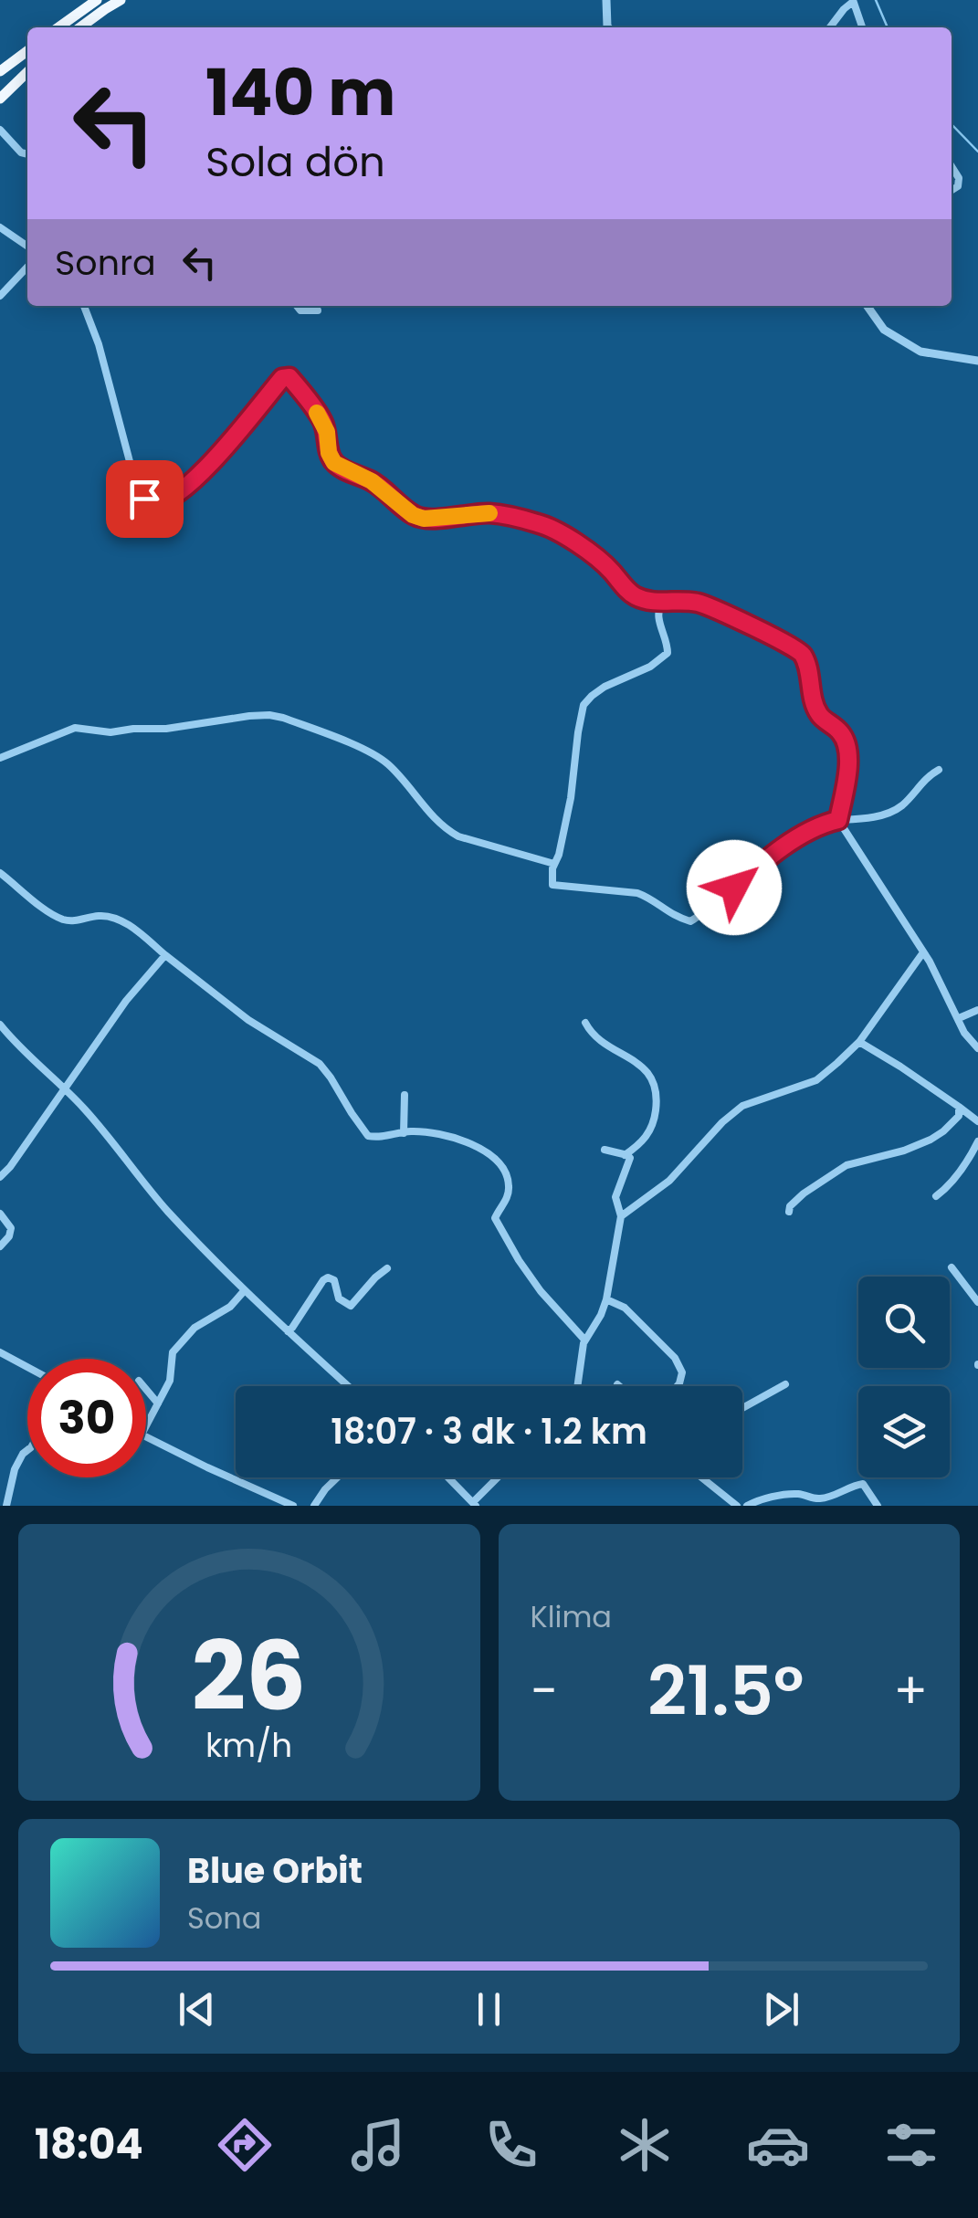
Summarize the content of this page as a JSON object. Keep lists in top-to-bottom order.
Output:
{
  "page": {
    "turn": ["140 m", "Sola dön"],
    "then": "Sonra",
    "limit": "30",
    "trip": "18:07 · 3 dk · 1.2 km",
    "tile": "Klima",
    "heat": ["−", "21.5°", "+"],
    "song": ["Blue Orbit", "Sona"],
    "tabs": "18:04",
    "gauge": ["26", "km/h"]
  }
}
